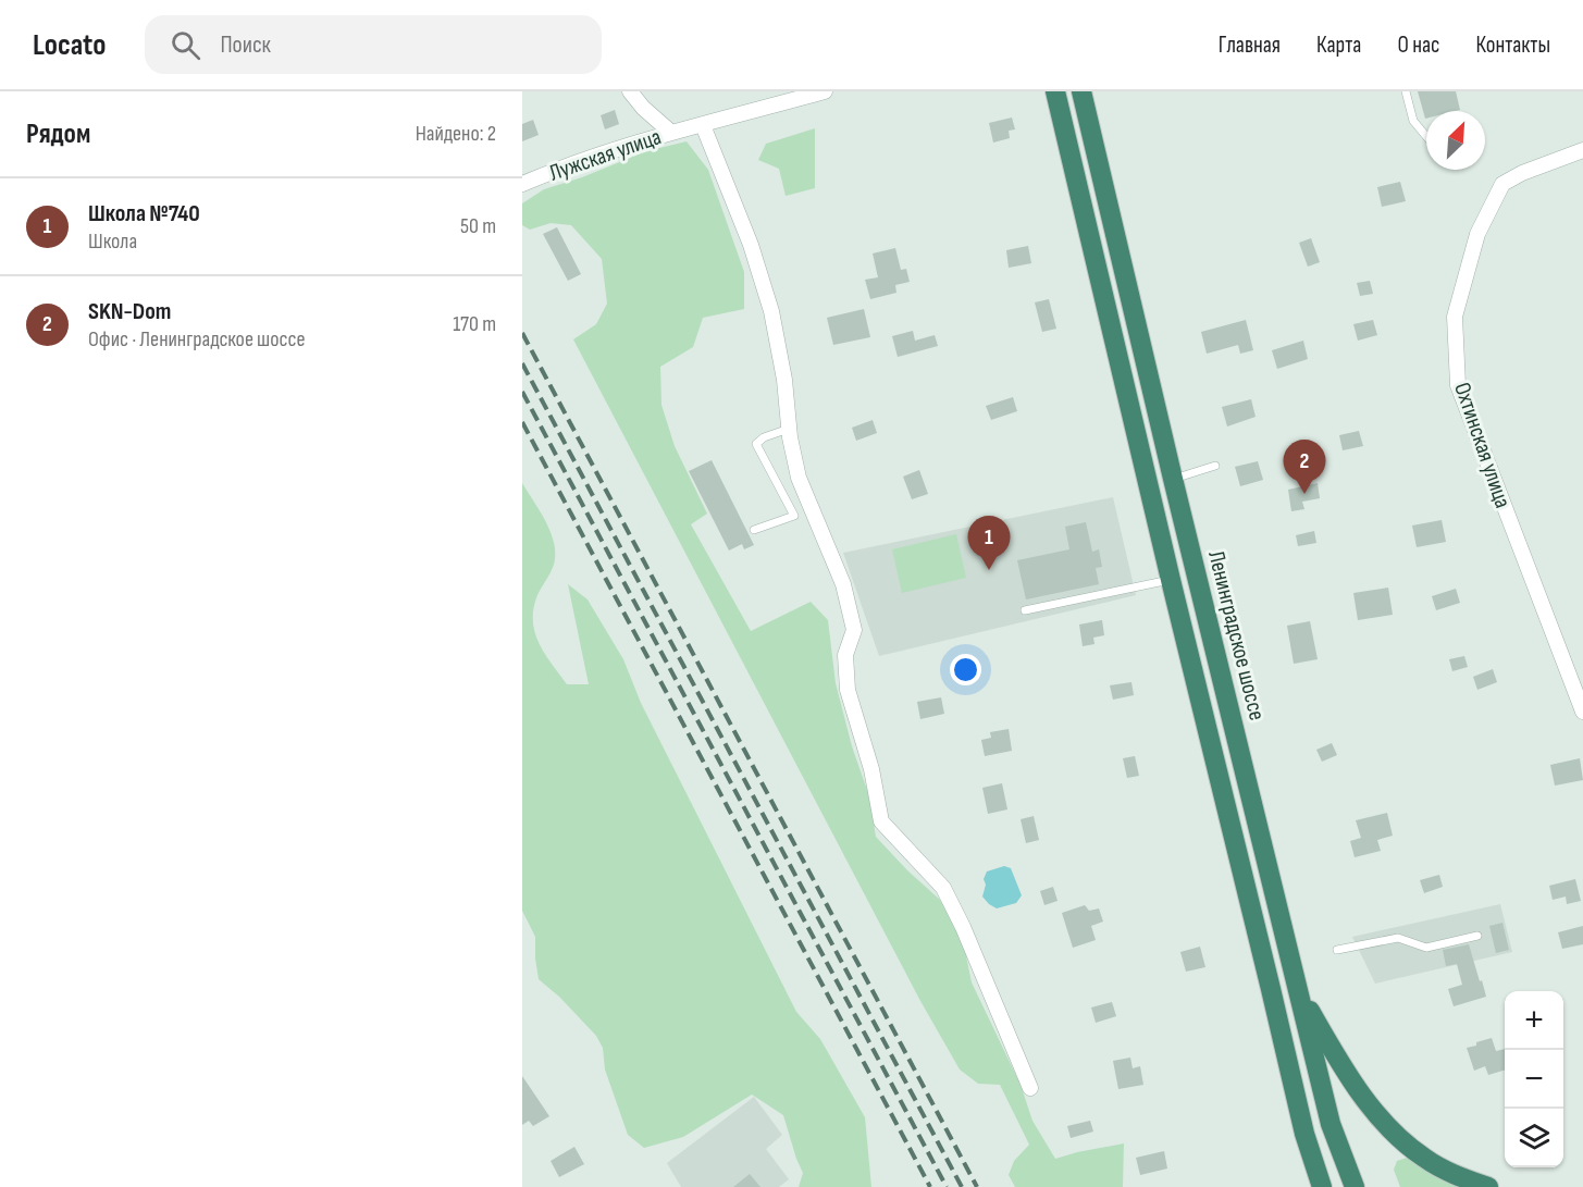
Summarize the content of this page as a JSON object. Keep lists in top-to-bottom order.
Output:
{
  "streets": {
    "highway": ["Ленинградское шоссе"],
    "street": ["Лужская улица", "Охтинская улица"]
  },
  "north": "top right",
  "page": {
    "header": "Locato",
    "search": "Поиск",
    "nav": [
      "Главная",
      "Карта",
      "О нас",
      "Контакты"
    ],
    "heading": ["Рядом", "Найдено: 2"],
    "list": [
      {
        "mark": "1",
        "name": "Школа №740",
        "note": "Школа",
        "value": "50 m"
      },
      {
        "mark": "2",
        "name": "SKN-Dom",
        "note": "Офис · Ленинградское шоссе",
        "value": "170 m"
      }
    ],
    "pins": ["2", "1"],
    "map_buttons": ["+", "−"]
  }
}
